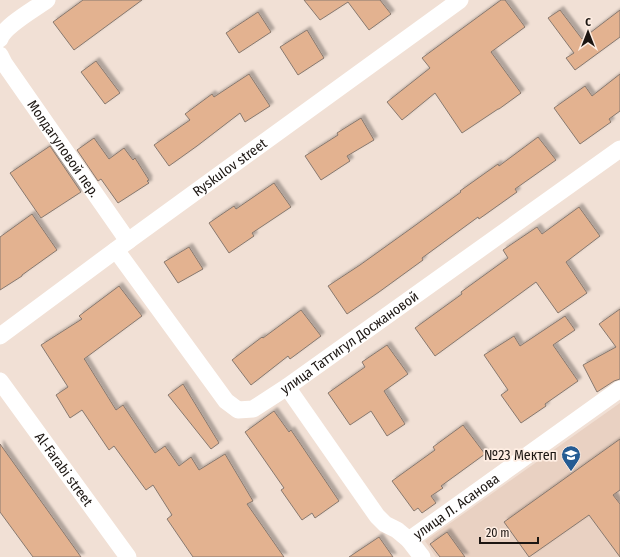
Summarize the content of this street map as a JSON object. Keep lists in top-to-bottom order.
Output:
{
  "streets": {
    "street": [
      "Молдагуловой пер.",
      "Ryskulov street",
      "улица Таттигул Досжановой",
      "Al-Farabi street",
      "улица Л. Асанова"
    ]
  },
  "crossings": [
    ["Молдагуловой пер.", "Ryskulov street"],
    ["Молдагуловой пер.", "улица Таттигул Досжановой"],
    ["Ryskulov street", "улица Таттигул Досжановой"]
  ],
  "places": {
    "school or university": ["№23 Мектеп"]
  },
  "scale_bar": "20 m",
  "north": "top"
}
